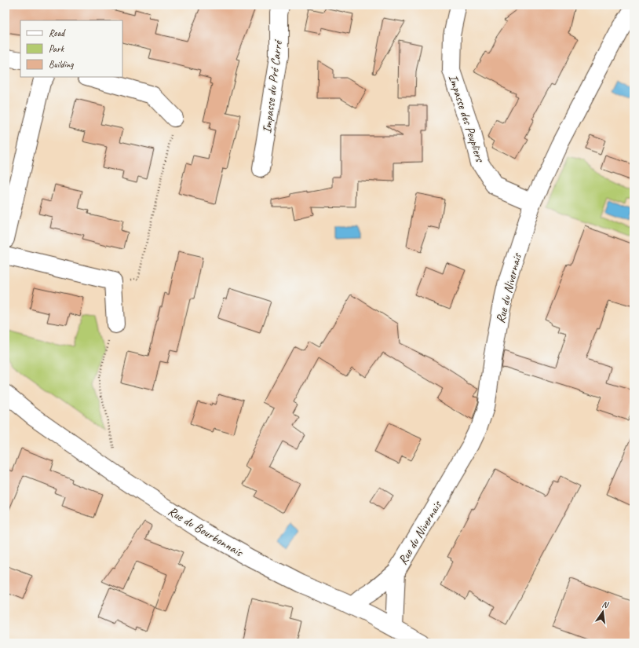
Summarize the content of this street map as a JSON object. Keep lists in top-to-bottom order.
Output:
{
  "streets": {
    "street": [
      "Impasse du Pré Carré",
      "Impasse des Peupliers",
      "Rue du Nivernais",
      "Rue du Bourbonnais"
    ]
  },
  "crossings": [
    ["Impasse des Peupliers", "Rue du Nivernais"],
    ["Rue du Nivernais", "Rue du Bourbonnais"]
  ],
  "legend": ["Road", "Park", "Building"],
  "north": "top"
}
